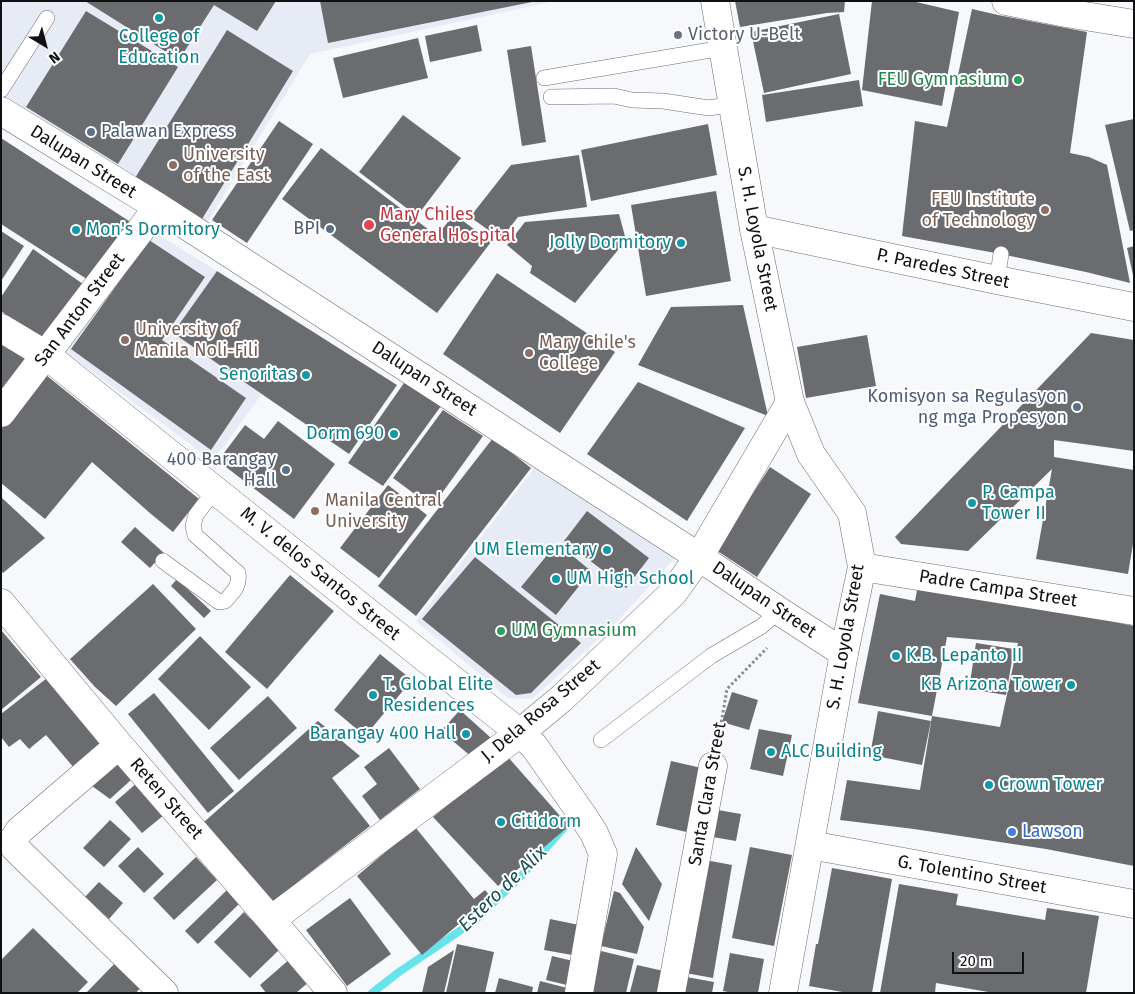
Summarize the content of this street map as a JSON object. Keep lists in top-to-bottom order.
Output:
{
  "streets": {
    "street": [
      "Dalupan Street",
      "S. H. Loyola Street",
      "P. Paredes Street",
      "San Anton Street",
      "M. V. delos Santos Street",
      "Padre Campa Street",
      "J. Dela Rosa Street",
      "Santa Clara Street",
      "Reten Street",
      "G. Tolentino Street"
    ]
  },
  "crossings": [
    ["Dalupan Street", "S. H. Loyola Street"],
    ["Dalupan Street", "San Anton Street"],
    ["Dalupan Street", "J. Dela Rosa Street"],
    ["S. H. Loyola Street", "P. Paredes Street"],
    ["S. H. Loyola Street", "Padre Campa Street"],
    ["S. H. Loyola Street", "J. Dela Rosa Street"],
    ["S. H. Loyola Street", "G. Tolentino Street"],
    ["San Anton Street", "M. V. delos Santos Street"],
    ["M. V. delos Santos Street", "J. Dela Rosa Street"],
    ["J. Dela Rosa Street", "Reten Street"]
  ],
  "water": ["Estero de Alix"],
  "places": [
    "College of Education",
    "Victory U-Belt",
    "FEU Gymnasium",
    "Palawan Express",
    "University of the East",
    "FEU Institute of Technology",
    "Mary Chiles General Hospital",
    "BPI",
    "Mon's Dormitory",
    "Jolly Dormitory",
    "University of Manila Noli-Fili",
    "Mary Chile's College",
    "Senoritas",
    "Komisyon sa Regulasyon ng mga Propesyon",
    "Dorm 690",
    "400 Barangay Hall",
    "P. Campa Tower II",
    "Manila Central University",
    "UM Elementary",
    "UM High School",
    "UM Gymnasium",
    "K.B. Lepanto II",
    "KB Arizona Tower",
    "T. Global Elite Residences",
    "Barangay 400 Hall",
    "ALC Building",
    "Crown Tower",
    "Citidorm",
    "Lawson"
  ],
  "scale_bar": "20 m",
  "north": "bottom right"
}
